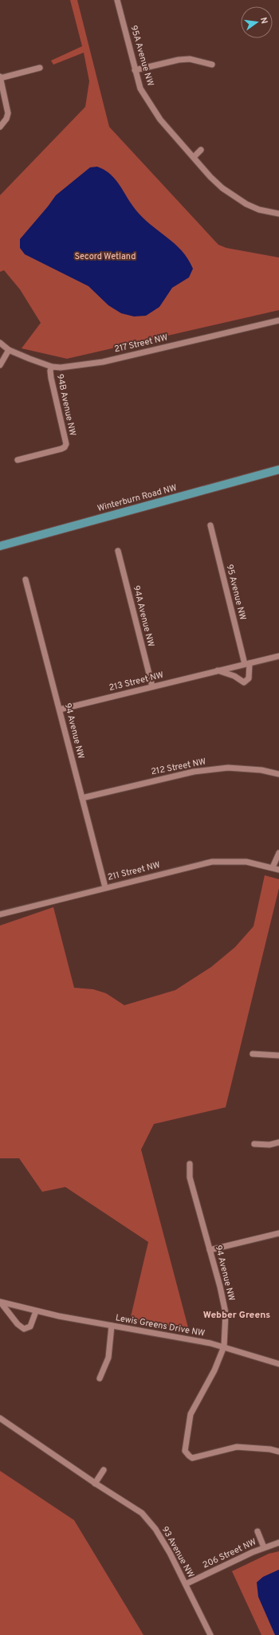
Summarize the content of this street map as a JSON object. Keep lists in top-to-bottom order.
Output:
{
  "streets": {
    "main road": ["Winterburn Road NW"],
    "street": [
      "95A Avenue NW",
      "217 Street NW",
      "94B Avenue NW",
      "95 Avenue NW",
      "94A Avenue NW",
      "213 Street NW",
      "94 Avenue NW",
      "212 Street NW",
      "211 Street NW",
      "Lewis Greens Drive NW",
      "93 Avenue NW",
      "206 Street NW"
    ]
  },
  "crossings": [
    ["217 Street NW", "94B Avenue NW"],
    ["95 Avenue NW", "213 Street NW"],
    ["94A Avenue NW", "213 Street NW"],
    ["213 Street NW", "94 Avenue NW"],
    ["94 Avenue NW", "212 Street NW"],
    ["94 Avenue NW", "211 Street NW"],
    ["94 Avenue NW", "Lewis Greens Drive NW"],
    ["93 Avenue NW", "206 Street NW"]
  ],
  "districts": ["Webber Greens"],
  "parks": ["Secord Wetland"],
  "north": "right"
}
